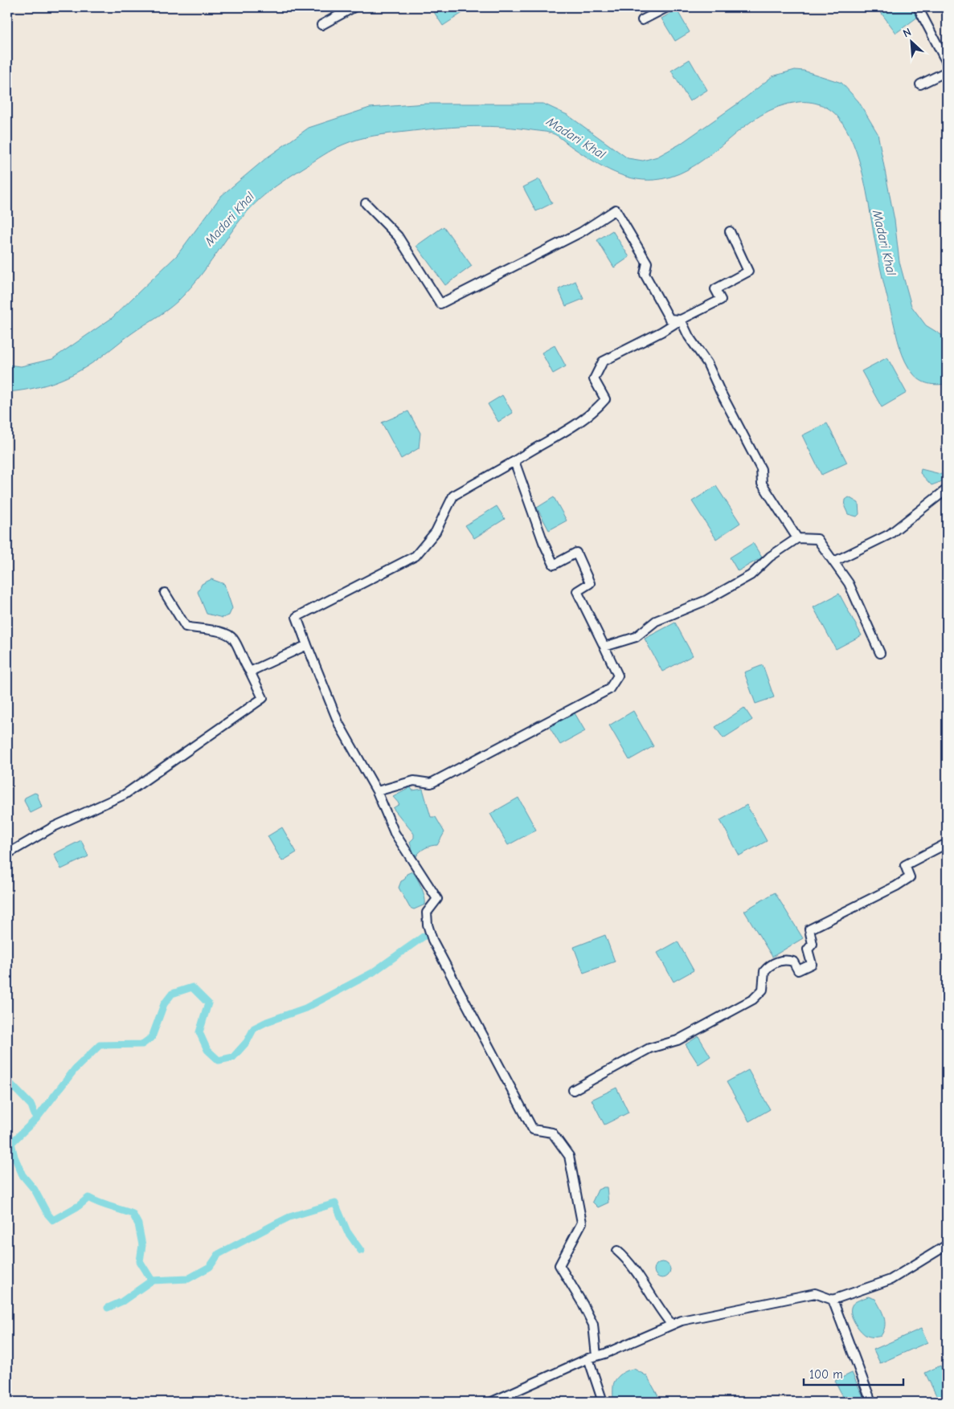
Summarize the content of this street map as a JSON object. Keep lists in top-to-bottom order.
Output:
{
  "water": ["Madari Khal"],
  "scale_bar": "100 m",
  "north": "top left"
}
